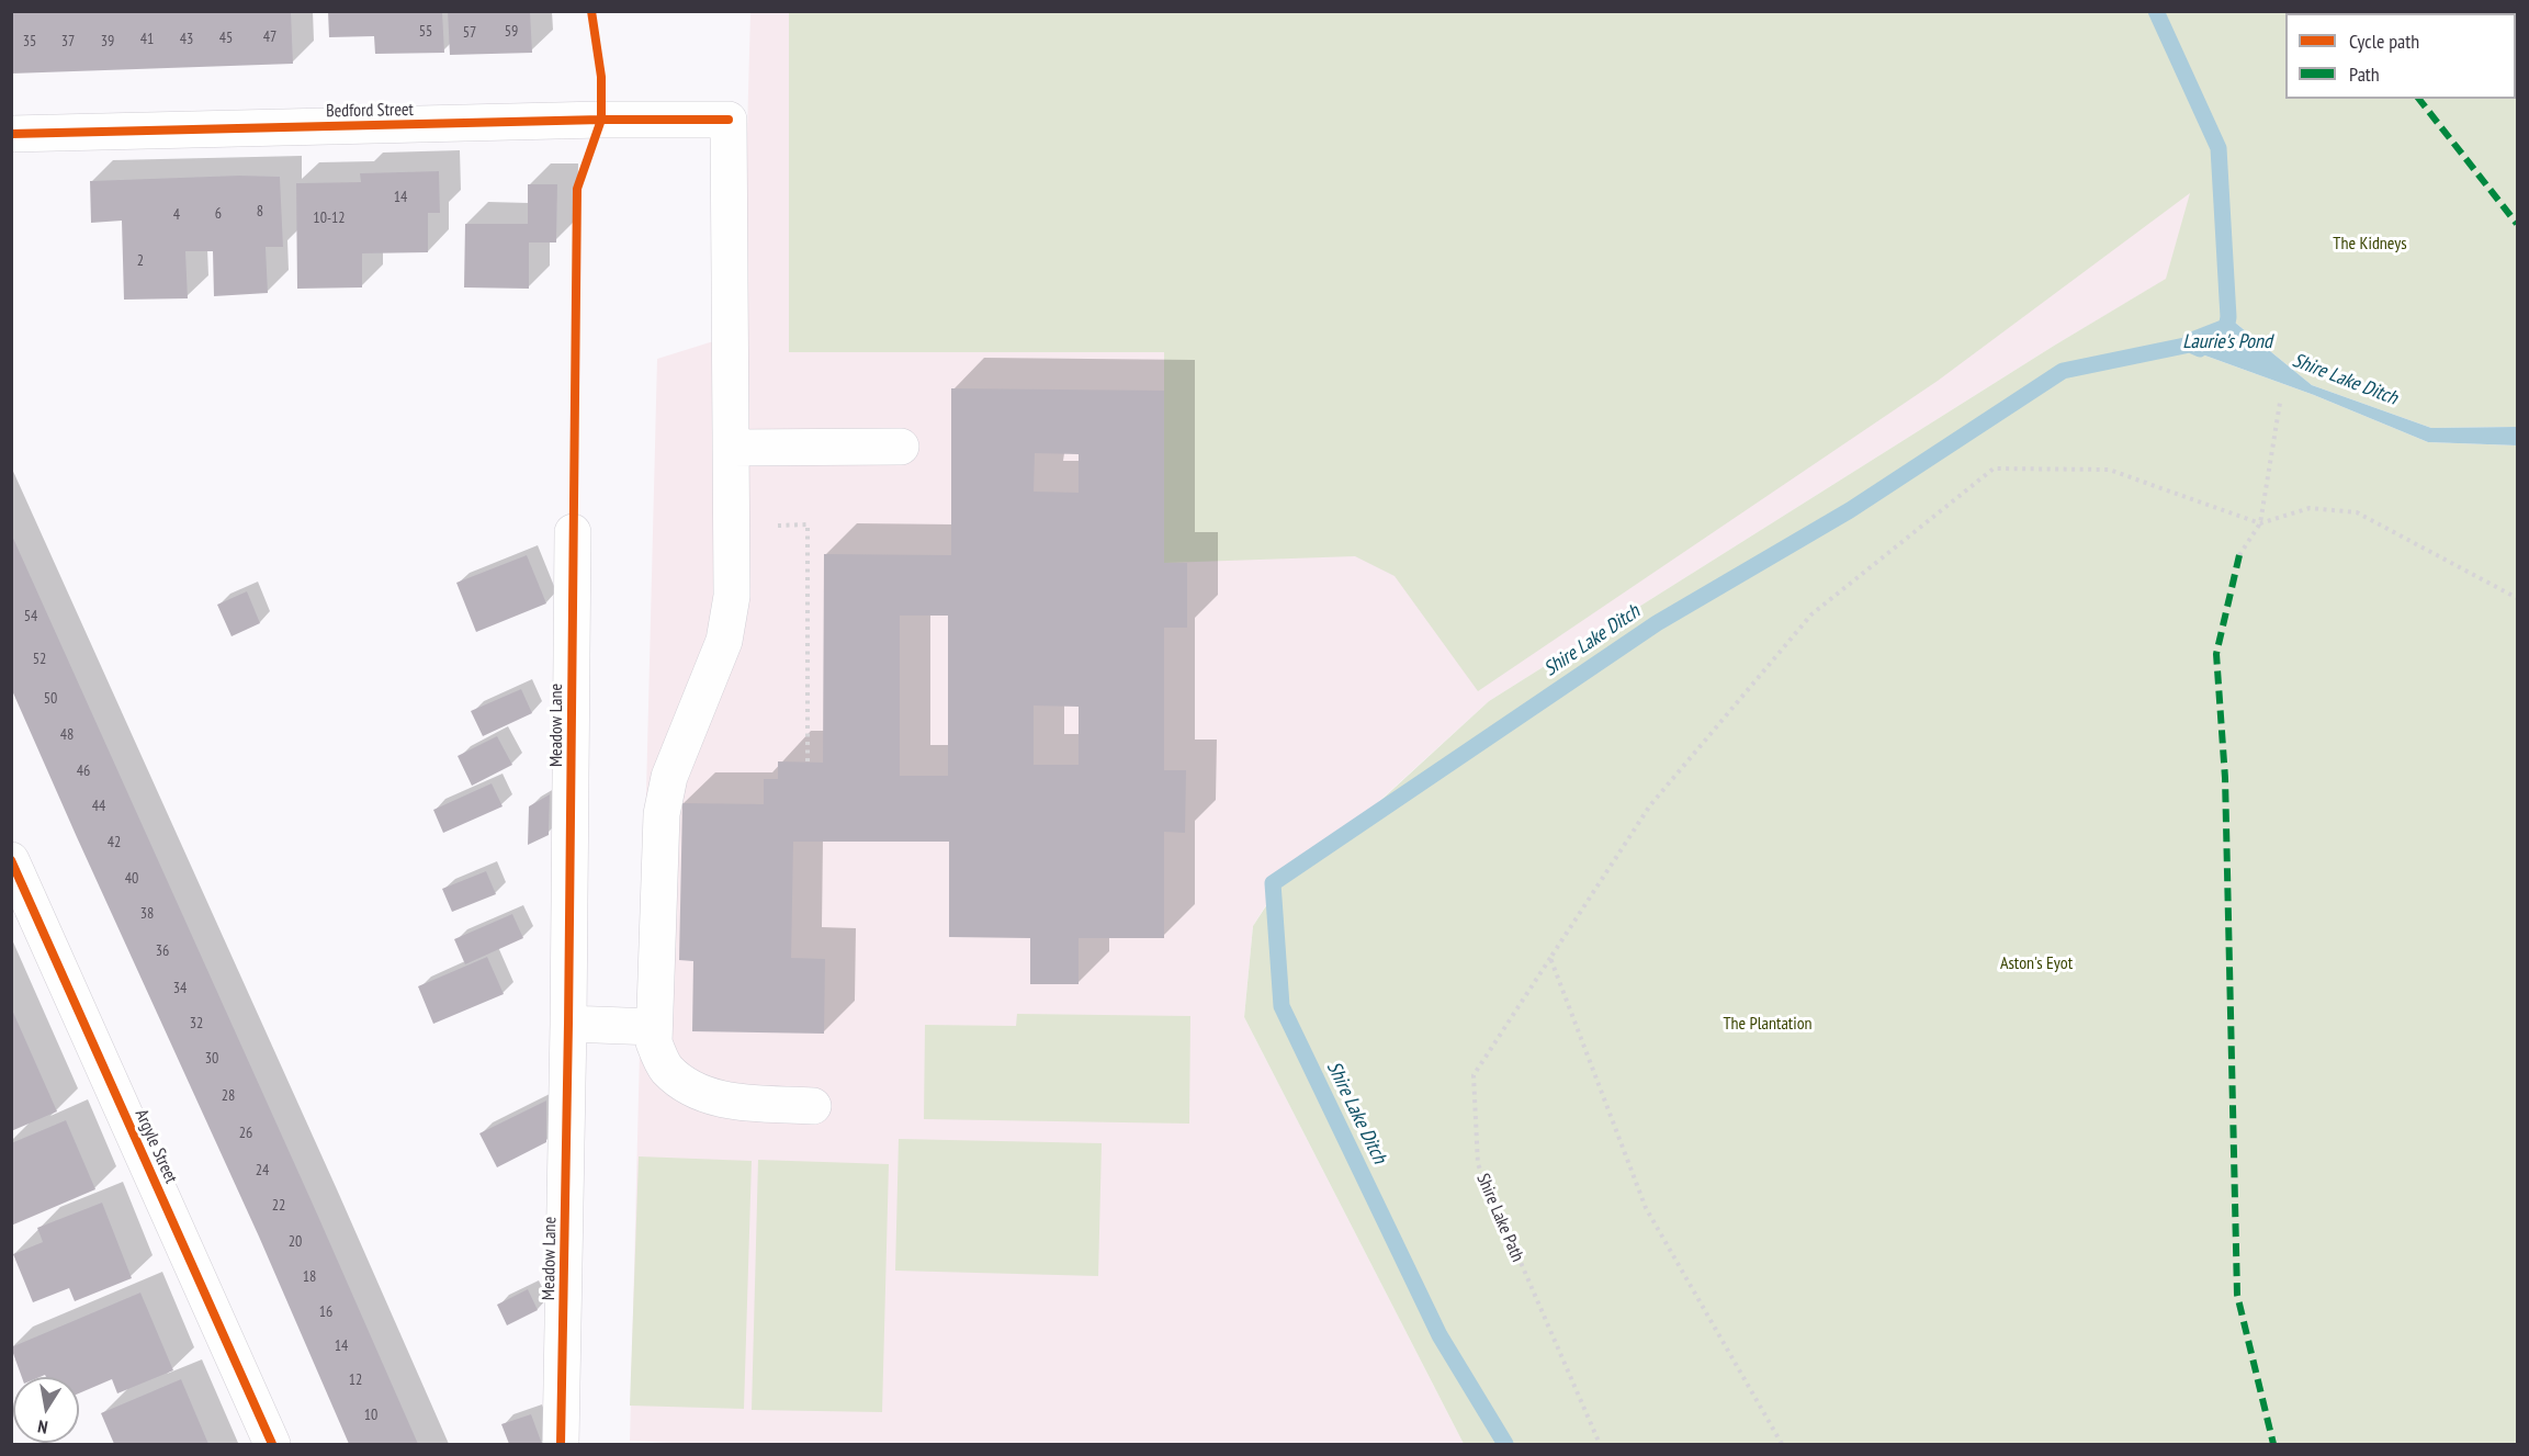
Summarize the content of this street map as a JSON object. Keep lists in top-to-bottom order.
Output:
{
  "streets": {
    "street": ["Bedford Street", "Meadow Lane", "Argyle Street"],
    "path": ["Shire Lake Path"]
  },
  "water": ["Laurie's Pond", "Shire Lake Ditch"],
  "parks": ["The Kidneys", "Aston's Eyot", "The Plantation"],
  "house_numbers": [
    "55",
    "59",
    "57",
    "47",
    "45",
    "41",
    "43",
    "35",
    "37",
    "39",
    "14",
    "8",
    "6",
    "4",
    "10-12",
    "2",
    "54",
    "52",
    "50",
    "48",
    "46",
    "44",
    "42",
    "40",
    "38",
    "36",
    "34",
    "32",
    "30",
    "28",
    "26",
    "24",
    "22",
    "20",
    "18",
    "16",
    "14",
    "12",
    "10"
  ],
  "legend": ["Cycle path", "Path"],
  "north": "bottom"
}
